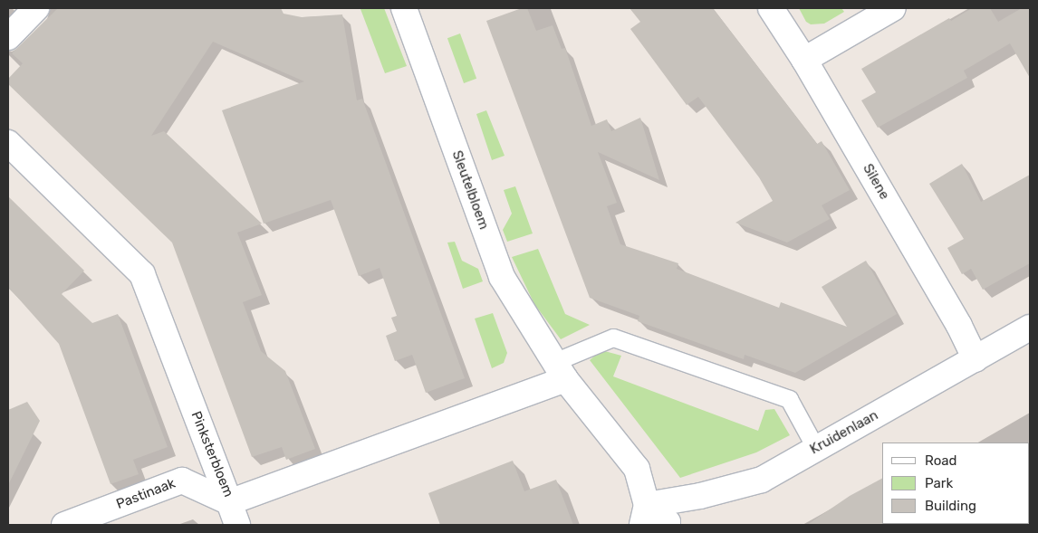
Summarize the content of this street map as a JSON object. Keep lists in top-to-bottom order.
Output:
{
  "streets": {
    "street": [
      "Silene",
      "Sleutelbloem",
      "Kruidenlaan",
      "Pinksterbloem",
      "Pastinaak"
    ]
  },
  "crossings": [
    ["Silene", "Kruidenlaan"],
    ["Sleutelbloem", "Kruidenlaan"],
    ["Sleutelbloem", "Pinksterbloem"],
    ["Pinksterbloem", "Pastinaak"]
  ],
  "legend": ["Road", "Park", "Building"]
}
